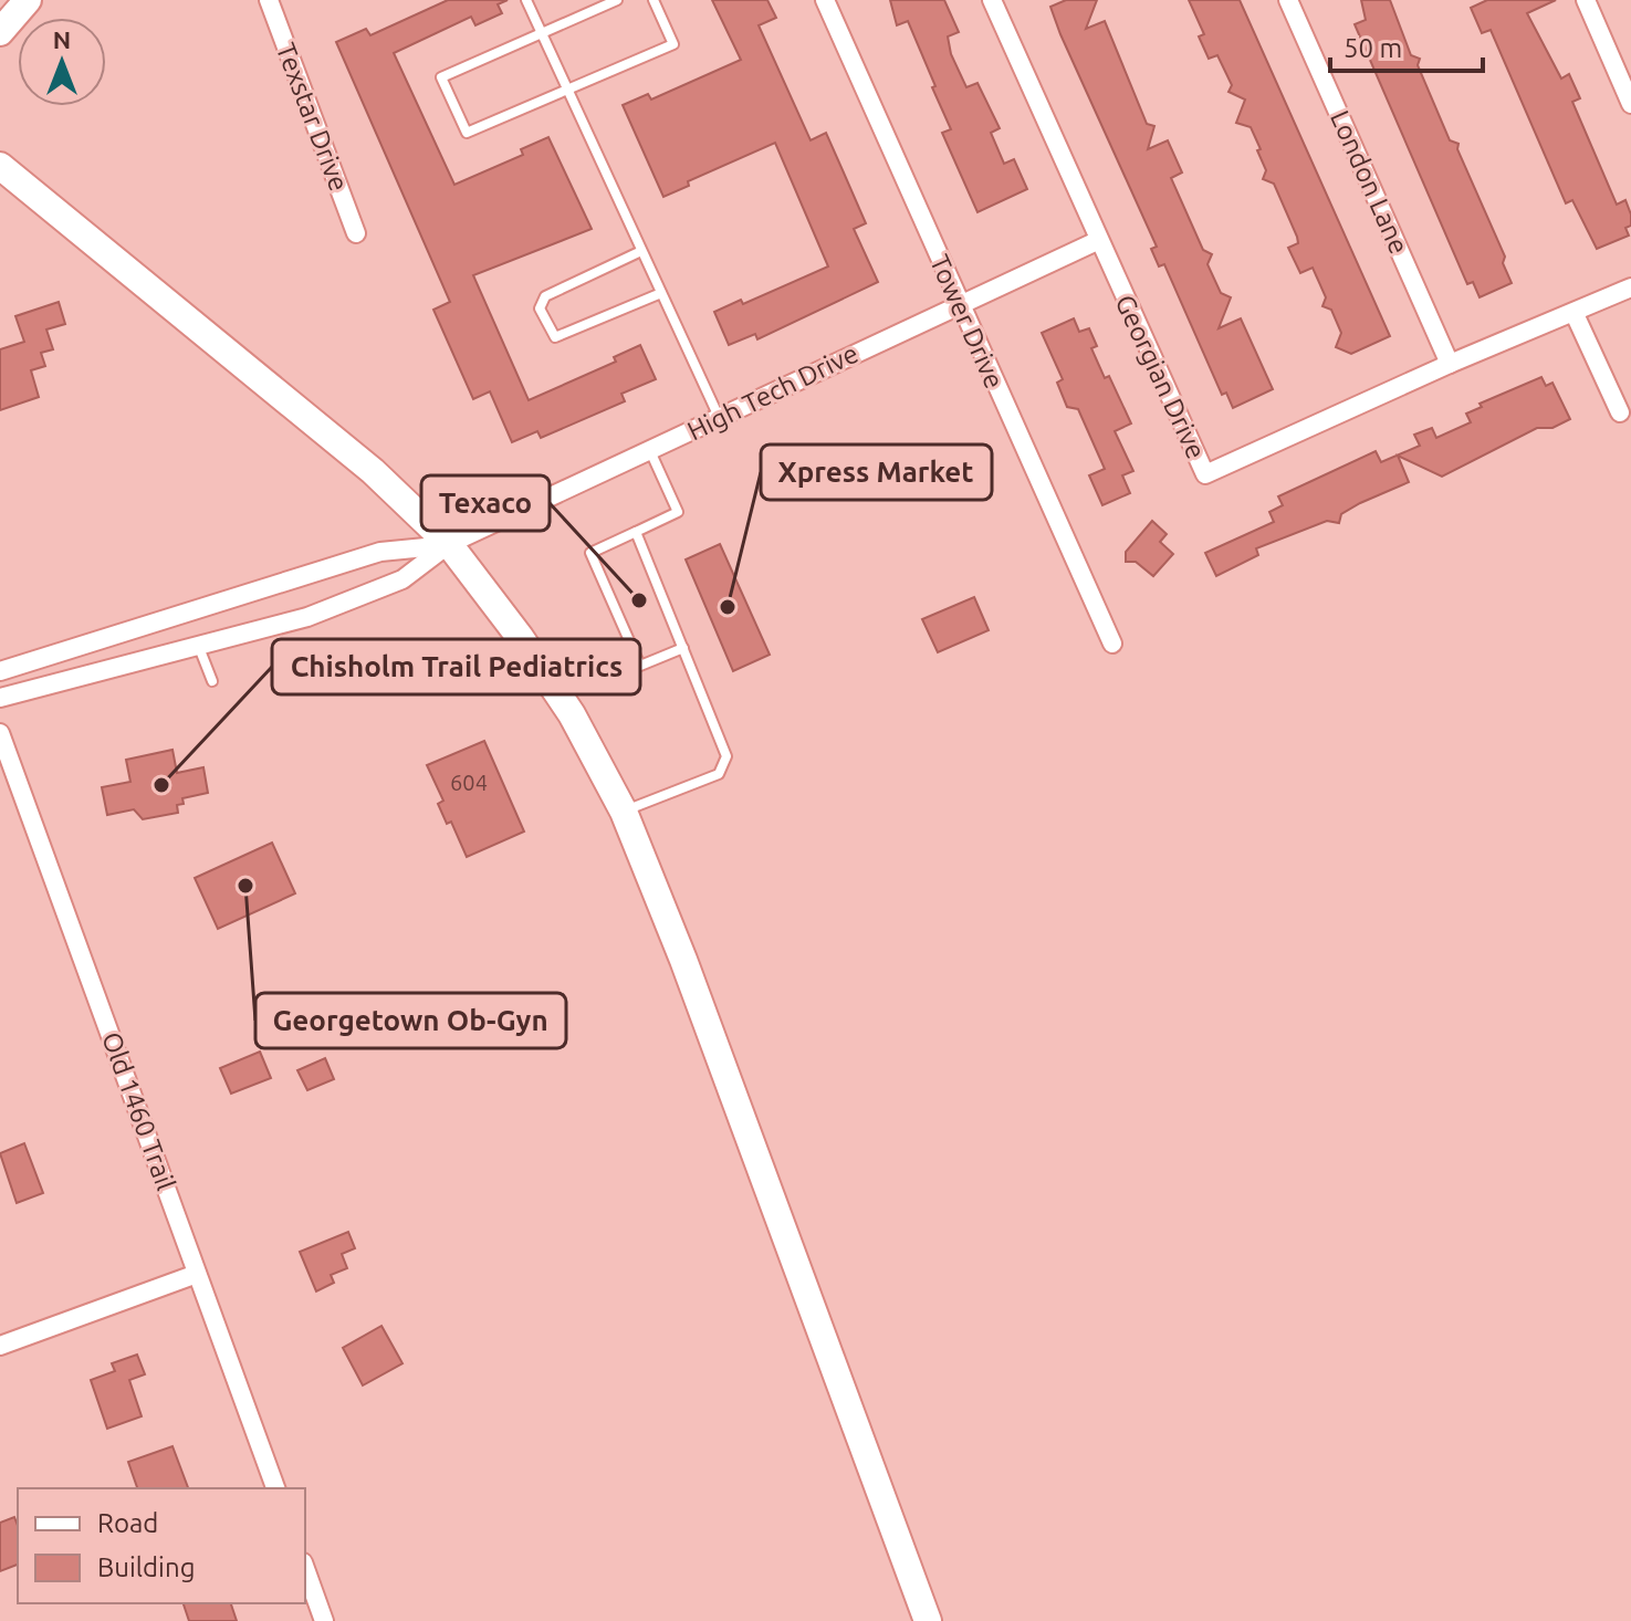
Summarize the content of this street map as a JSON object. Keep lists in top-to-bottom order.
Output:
{
  "streets": {
    "street": [
      "Texstar Drive",
      "London Lane",
      "Tower Drive",
      "Georgian Drive",
      "High Tech Drive",
      "Old 1460 Trail"
    ]
  },
  "crossings": [
    ["London Lane", "Georgian Drive"],
    ["Tower Drive", "High Tech Drive"],
    ["Georgian Drive", "High Tech Drive"]
  ],
  "places": [
    "Texaco",
    "Xpress Market",
    "Chisholm Trail Pediatrics",
    "Georgetown Ob-Gyn"
  ],
  "house_numbers": ["604"],
  "legend": ["Road", "Building"],
  "scale_bar": "50 m",
  "north": "top"
}
